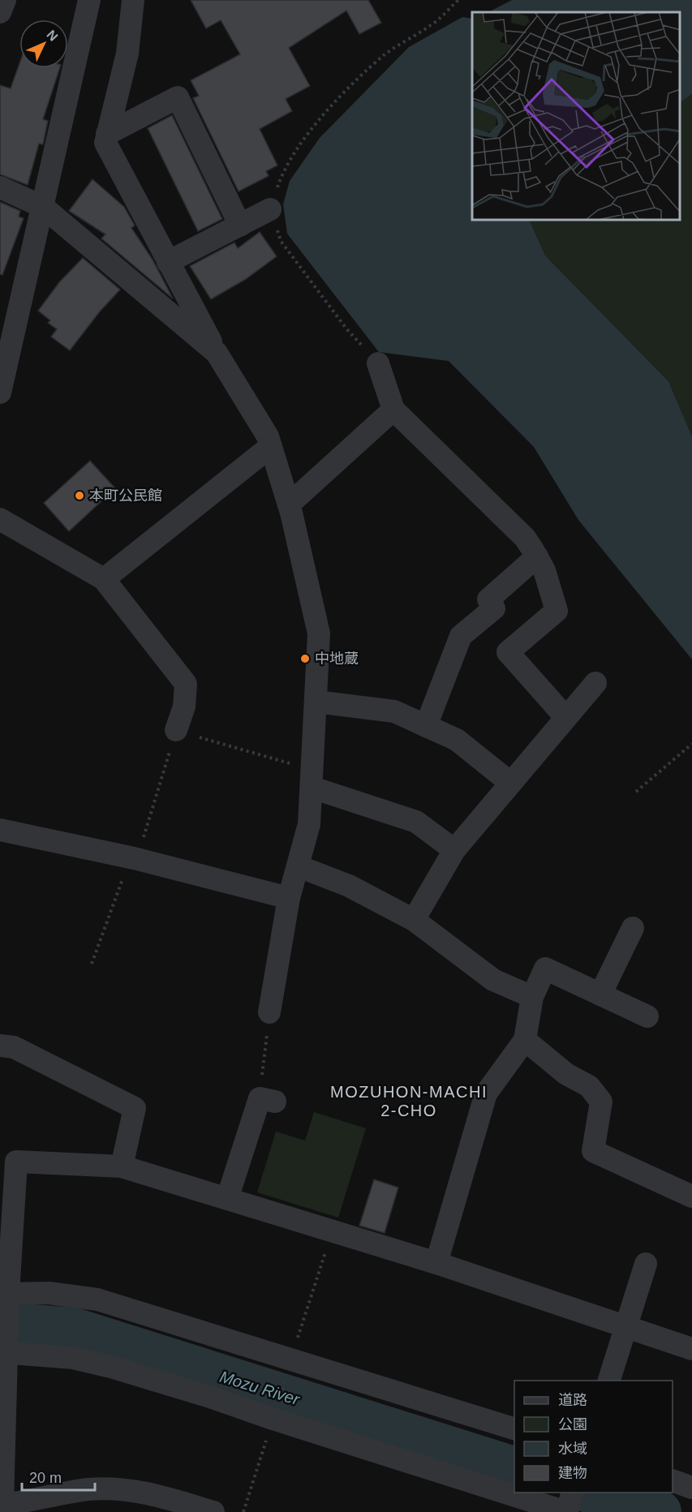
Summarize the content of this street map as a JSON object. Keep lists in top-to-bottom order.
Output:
{
  "districts": ["MOZUHON-MACHI 2-CHO"],
  "water": ["Mozu River"],
  "places": ["本町公民館", "中地蔵"],
  "legend": [
    "道路",
    "公園",
    "水域",
    "建物"
  ],
  "scale_bar": "20 m",
  "north": "top right"
}
